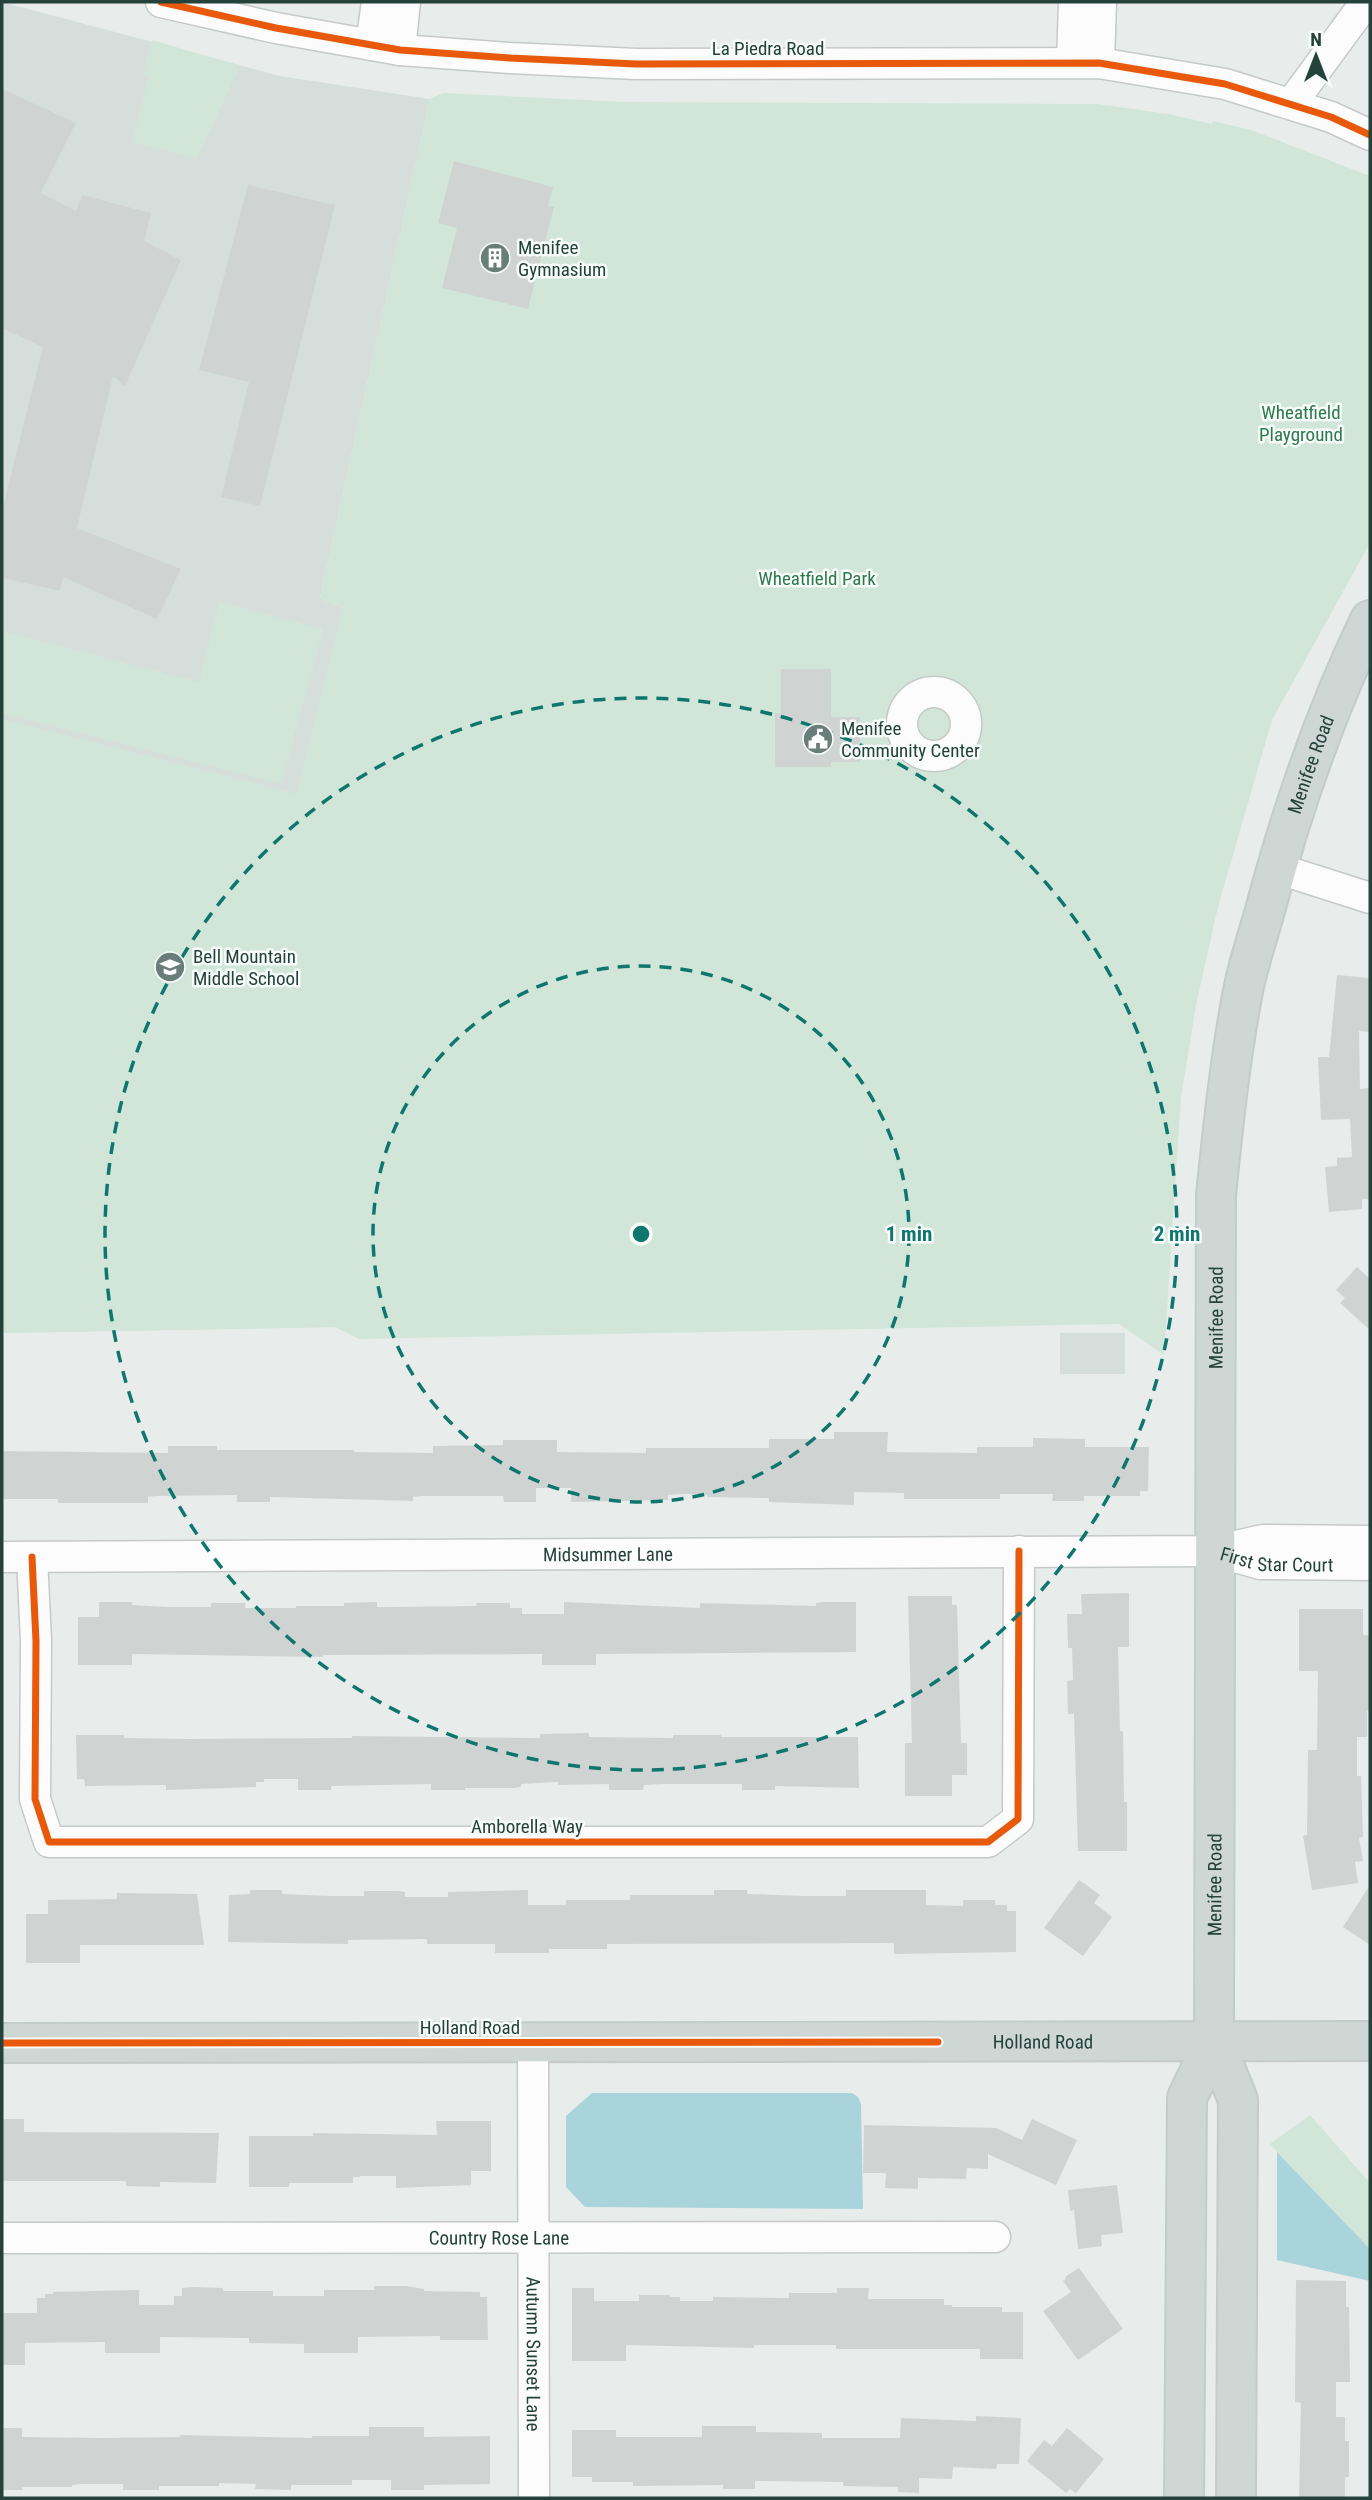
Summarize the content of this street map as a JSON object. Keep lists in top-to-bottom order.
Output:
{
  "streets": {
    "main road": ["Menifee Road", "Holland Road"],
    "street": [
      "La Piedra Road",
      "Midsummer Lane",
      "First Star Court",
      "Amborella Way",
      "Country Rose Lane",
      "Autumn Sunset Lane"
    ]
  },
  "crossings": [
    ["Menifee Road", "Midsummer Lane"],
    ["Menifee Road", "First Star Court"],
    ["Menifee Road", "Holland Road"],
    ["Midsummer Lane", "First Star Court"],
    ["Midsummer Lane", "Amborella Way"],
    ["Holland Road", "Autumn Sunset Lane"],
    ["Country Rose Lane", "Autumn Sunset Lane"]
  ],
  "parks": ["Wheatfield Playground", "Wheatfield Park"],
  "places": {
    "building": ["Menifee Gymnasium"],
    "public building": ["Menifee Community Center"],
    "school or university": ["Bell Mountain Middle School"]
  },
  "north": "top",
  "rings": ["1 min", "2 min"]
}
